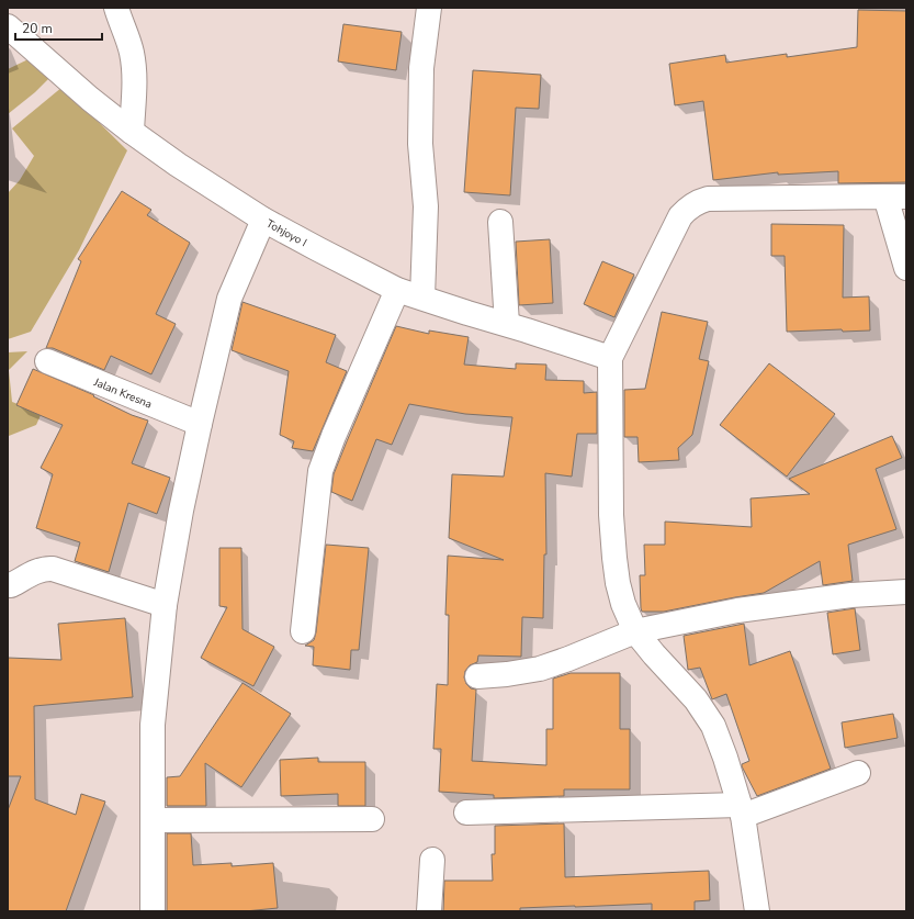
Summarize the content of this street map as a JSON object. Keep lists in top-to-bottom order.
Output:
{
  "streets": {
    "street": ["Tohjoyo I", "Jalan Kresna"]
  },
  "scale_bar": "20 m"
}
